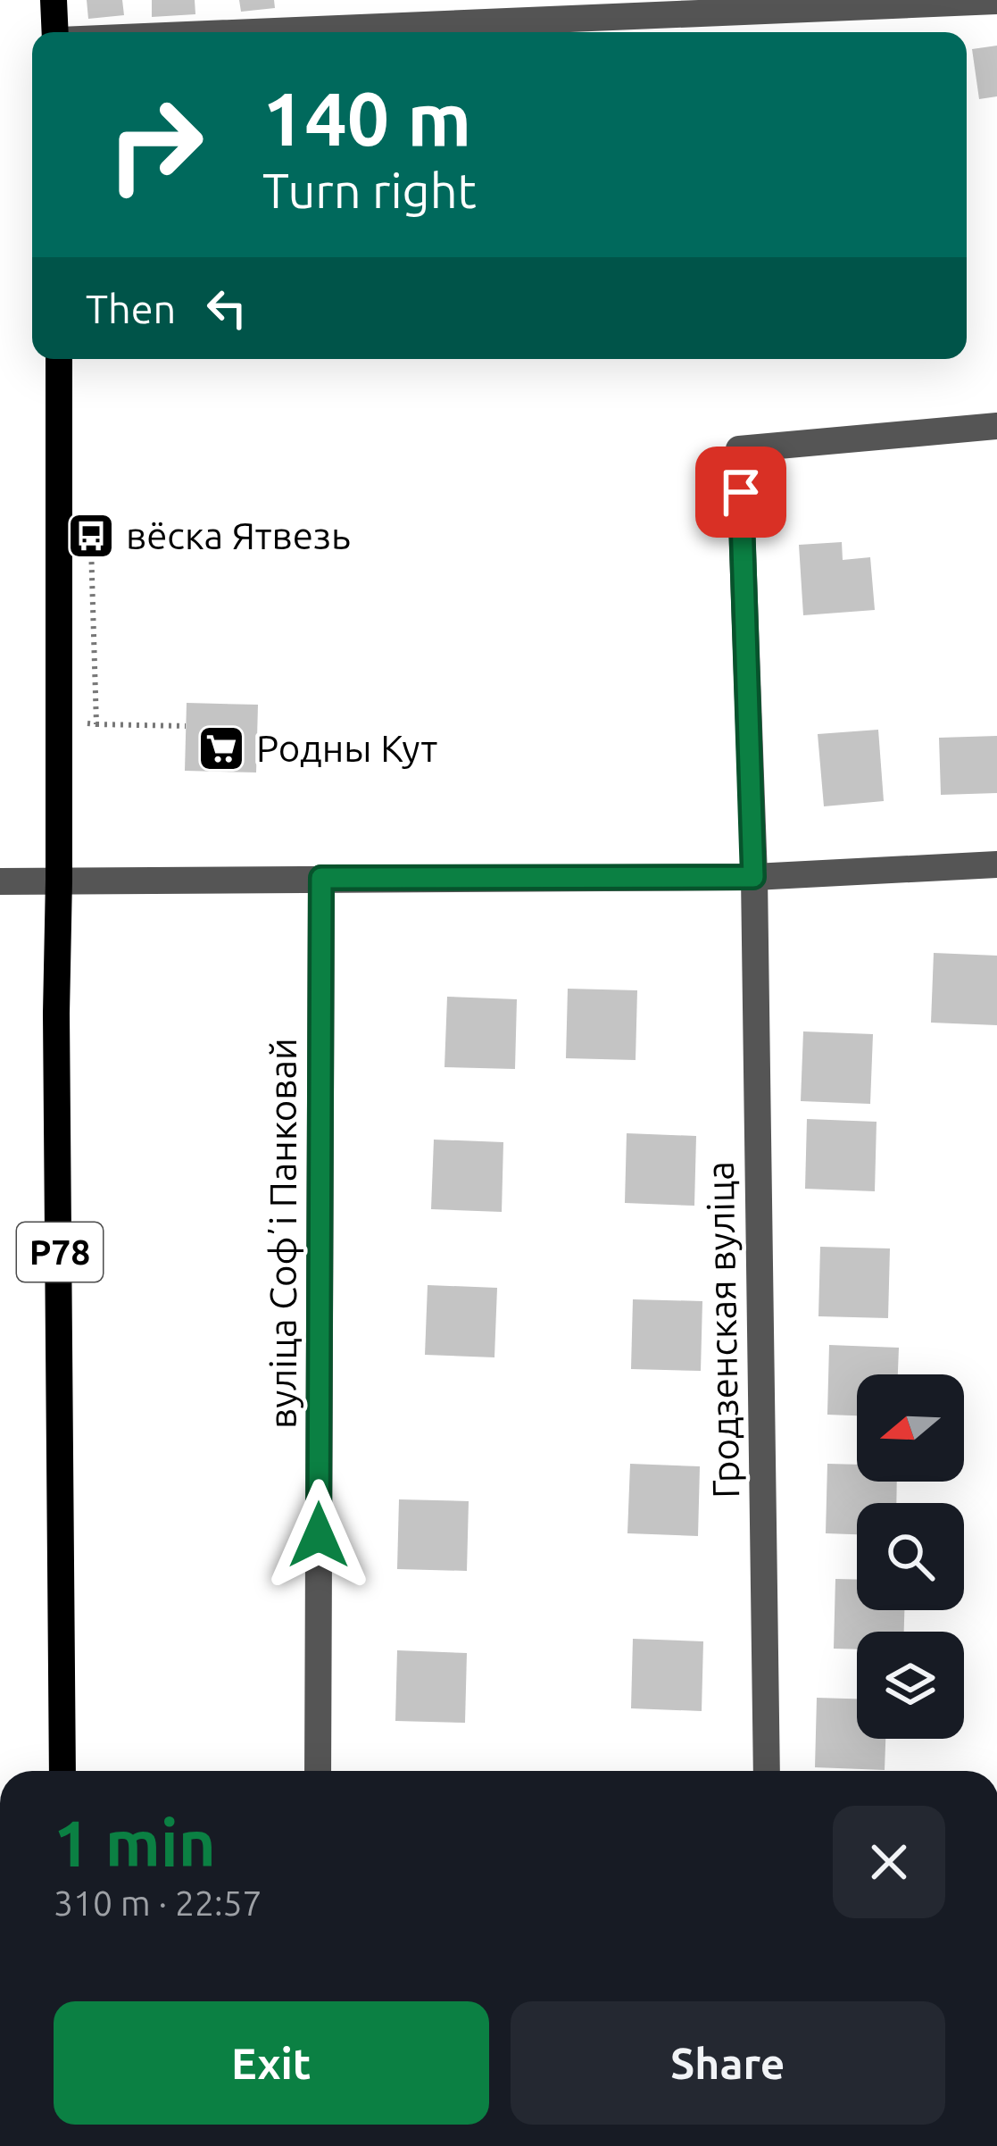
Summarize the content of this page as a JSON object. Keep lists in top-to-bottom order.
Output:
{
  "streets": {
    "main road": ["Р78"],
    "street": ["вуліца Софʼі Панковай", "Гродзенская вуліца"]
  },
  "places": {
    "bus stop": ["вёска Ятвезь"],
    "supermarket": ["Родны Кут"]
  },
  "north": "left",
  "page": {
    "turn": ["140 m", "Turn right"],
    "then": "Then",
    "heading": ["1 min", "310 m · 22:57"],
    "buttons": ["Exit", "Share"]
  }
}
